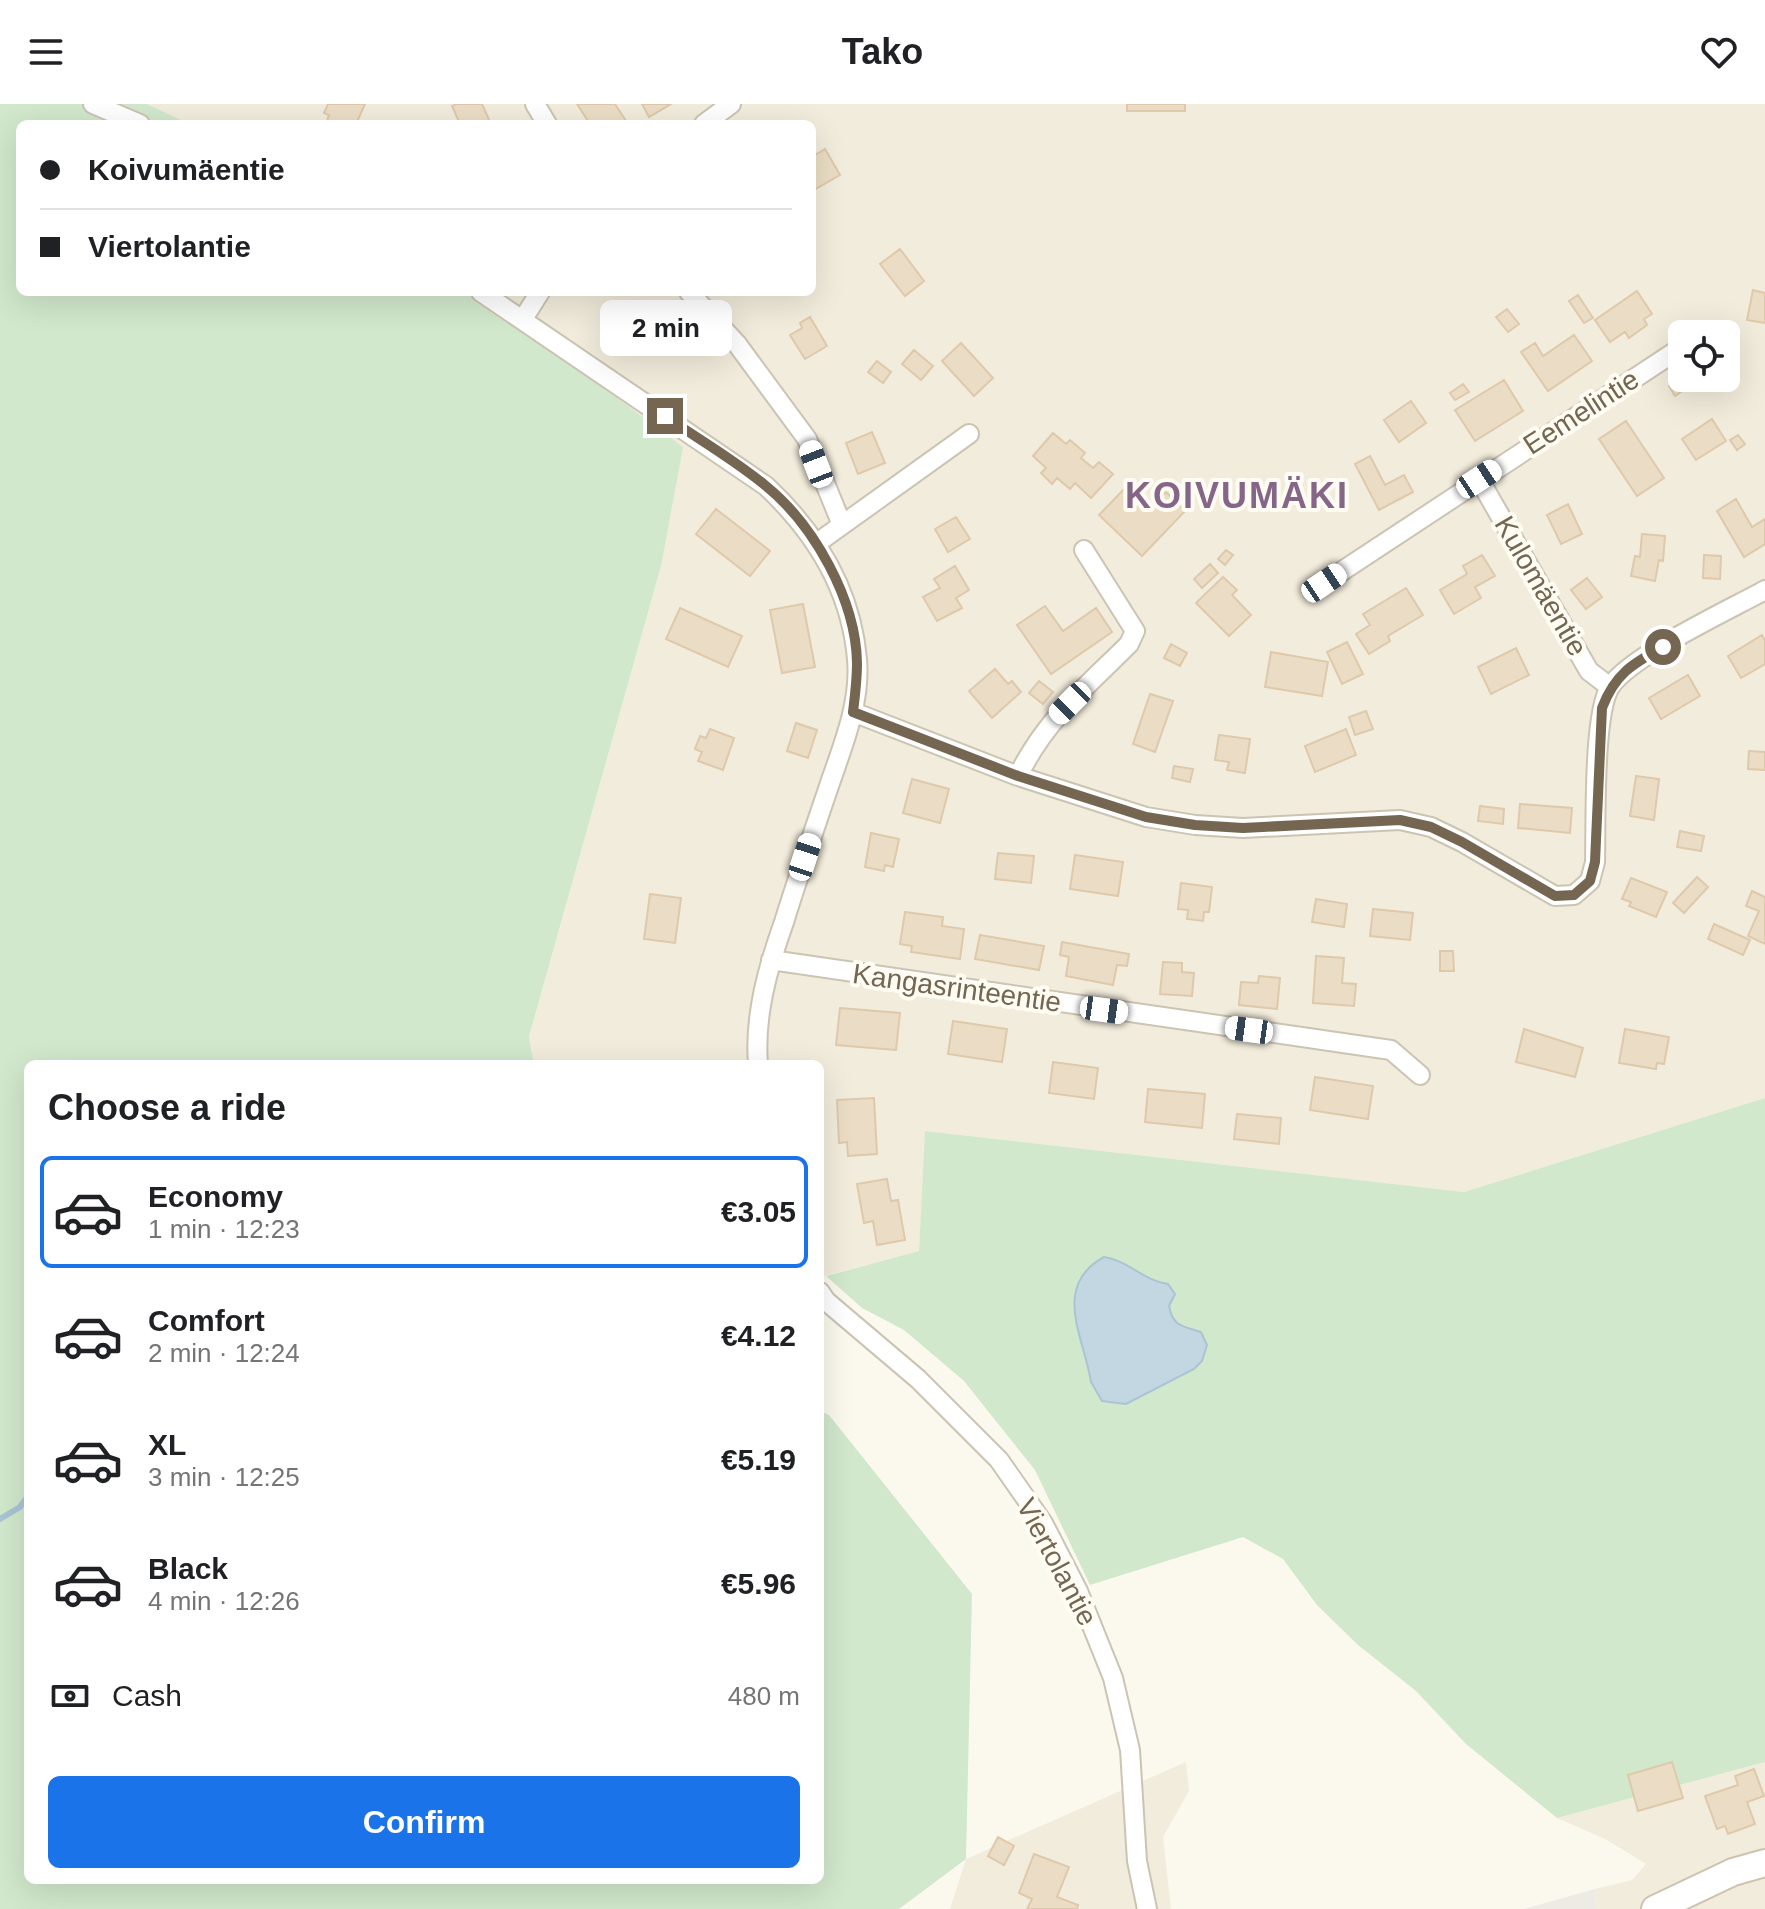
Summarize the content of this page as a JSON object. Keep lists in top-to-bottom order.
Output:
{
  "streets": {
    "street": [
      "Eemelintie",
      "Kulomäentie",
      "Kangasrinteentie",
      "Viertolantie"
    ]
  },
  "crossings": [
    ["Eemelintie", "Kulomäentie"]
  ],
  "districts": ["KOIVUMÄKI"],
  "page": {
    "header": "Tako",
    "banner": ["Koivumäentie", "Viertolantie"],
    "bubble": "2 min",
    "heading": "Choose a ride",
    "list": [
      {
        "name": "Economy",
        "note": "1 min · 12:23",
        "value": "€3.05"
      },
      {
        "name": "Comfort",
        "note": "2 min · 12:24",
        "value": "€4.12"
      },
      {
        "name": "XL",
        "note": "3 min · 12:25",
        "value": "€5.19"
      },
      {
        "name": "Black",
        "note": "4 min · 12:26",
        "value": "€5.96"
      }
    ],
    "pay": ["Cash", "480 m"],
    "buttons": "Confirm"
  }
}
